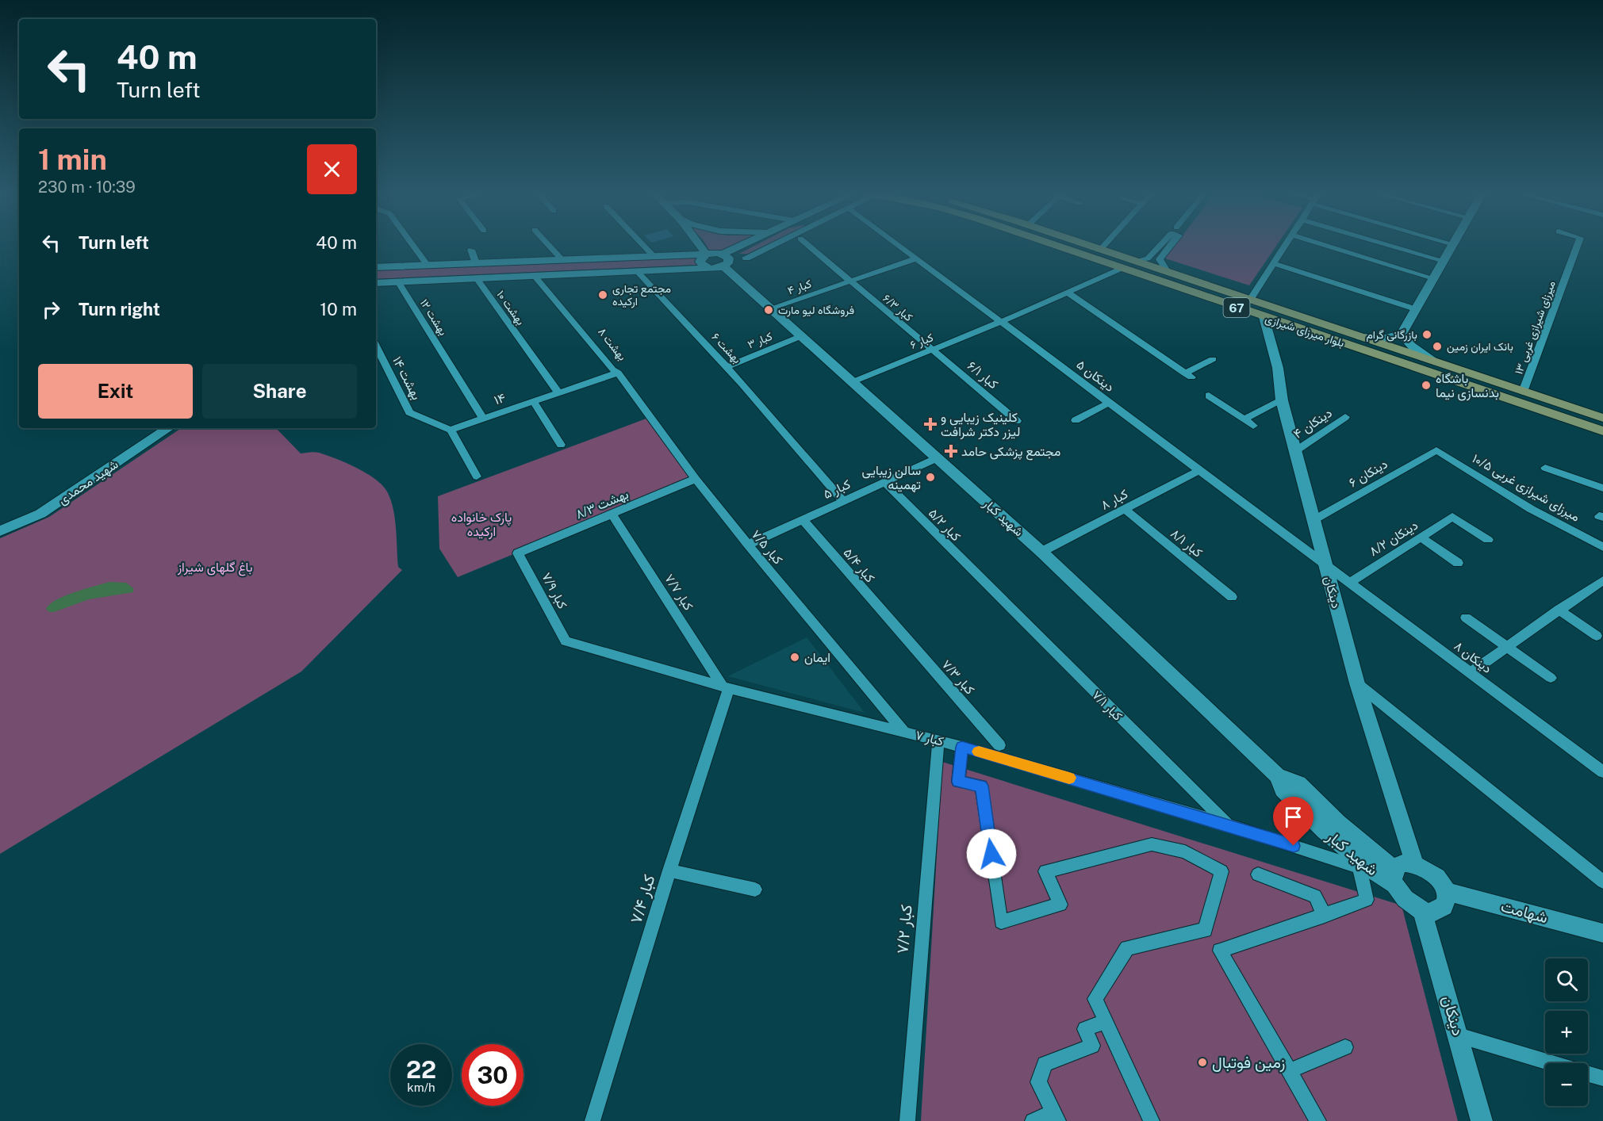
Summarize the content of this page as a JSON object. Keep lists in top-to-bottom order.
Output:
{
  "streets": {
    "main road": ["67", "بلوار میرزای شیرازی"],
    "street": [
      "۴ کبار",
      "۱۰ بهشت",
      "۶/۳ کبار",
      "۱۲ بهشت",
      "۱۳ میرزای شیرازی غربی",
      "۳ کبار",
      "۶ کبار",
      "۸ بهشت",
      "۶ بهشت",
      "۶/۱ کبار",
      "۵ دینکان",
      "۱۴ بهشت",
      "۱۴",
      "دینکان ۴",
      "دینکان ۶",
      "شهید محمدی",
      "۱۰/۵ میرزای شیرازی غربی",
      "۵ کبار",
      "۸ کبار",
      "بهشت ۸/۳",
      "شهید کبار",
      "۵/۲ کبار",
      "دینکان ۸/۲",
      "۸/۱ کبار",
      "۷/۵ کبار",
      "۵/۴ کبار",
      "۷/۹ کبار",
      "۷/۷ کبار",
      "دینکان",
      "۸ دینکان",
      "۷/۳ کبار",
      "۷/۱ کبار",
      "۷ کبار",
      "۷/۴ کبار",
      "شهامت",
      "۷/۲ کبار"
    ]
  },
  "crossings": [
    ["۴ کبار", "۶/۳ کبار"],
    ["۴ کبار", "۵ دینکان"],
    ["۴ کبار", "شهید کبار"],
    ["۱۰ بهشت", "۱۴"],
    ["۶/۳ کبار", "۶ کبار"],
    ["۶/۳ کبار", "۶/۱ کبار"],
    ["۱۲ بهشت", "۱۴"],
    ["۱۳ میرزای شیرازی غربی", "بلوار میرزای شیرازی"],
    ["بلوار میرزای شیرازی", "۶ کبار"],
    ["بلوار میرزای شیرازی", "دینکان"],
    ["۳ کبار", "۶ بهشت"],
    ["۳ کبار", "شهید کبار"],
    ["۶ کبار", "۶/۱ کبار"],
    ["۶ کبار", "۵ دینکان"],
    ["۶ کبار", "شهید کبار"],
    ["۸ بهشت", "۱۴"],
    ["۸ بهشت", "۷/۵ کبار"],
    ["۶ بهشت", "۵ کبار"],
    ["۵ دینکان", "۸ کبار"],
    ["۵ دینکان", "دینکان"],
    ["۵ دینکان", "۸ دینکان"],
    ["۱۴ بهشت", "۱۴"],
    ["۱۴", "۷/۵ کبار"],
    ["دینکان ۴", "دینکان"],
    ["دینکان ۶", "۱۰/۵ میرزای شیرازی غربی"],
    ["دینکان ۶", "دینکان"],
    ["۵ کبار", "شهید کبار"],
    ["۵ کبار", "۵/۲ کبار"],
    ["۵ کبار", "۷/۵ کبار"],
    ["۵ کبار", "۵/۴ کبار"],
    ["۸ کبار", "شهید کبار"],
    ["۸ کبار", "۸/۱ کبار"],
    ["بهشت ۸/۳", "۷/۵ کبار"],
    ["بهشت ۸/۳", "۷/۹ کبار"],
    ["بهشت ۸/۳", "۷/۷ کبار"],
    ["شهید کبار", "دینکان"],
    ["شهید کبار", "۷ کبار"],
    ["شهید کبار", "شهامت"],
    ["۵/۲ کبار", "۷/۱ کبار"],
    ["دینکان ۸/۲", "۸ دینکان"],
    ["۷/۵ کبار", "۷ کبار"],
    ["۵/۴ کبار", "۷/۳ کبار"],
    ["۷/۹ کبار", "۷ کبار"],
    ["۷/۷ کبار", "۷ کبار"],
    ["۷/۷ کبار", "۷/۴ کبار"],
    ["دینکان", "۸ دینکان"],
    ["دینکان", "شهامت"],
    ["۷/۱ کبار", "۷ کبار"],
    ["۷ کبار", "۷/۴ کبار"],
    ["۷ کبار", "۷/۲ کبار"]
  ],
  "parks": ["پارک خانواده ارکیده", "باغ گلهای شیراز"],
  "places": {
    "other": [
      "مجتمع تجاری ارکیده",
      "فروشگاه لیو مارت",
      "بازرگانی گرام",
      "بانک ایران زمین",
      "باشگاه بدنسازی نیما",
      "سالن زیبایی تهمینه",
      "ایمان",
      "زمین فوتبال"
    ],
    "health": ["کلینیک زیبایی و لیزر دکتر شرافت", "مجتمع پزشکی حامد"]
  },
  "page": {
    "turn": ["40 m", "Turn left"],
    "heading": ["1 min", "230 m · 10:39"],
    "list": [
      {
        "name": "Turn left",
        "value": "40 m"
      },
      {
        "name": "Turn right",
        "value": "10 m"
      }
    ],
    "buttons": ["Exit", "Share"],
    "map_buttons": ["+", "−"],
    "speed": "22 km/h",
    "limit": "30"
  }
}
